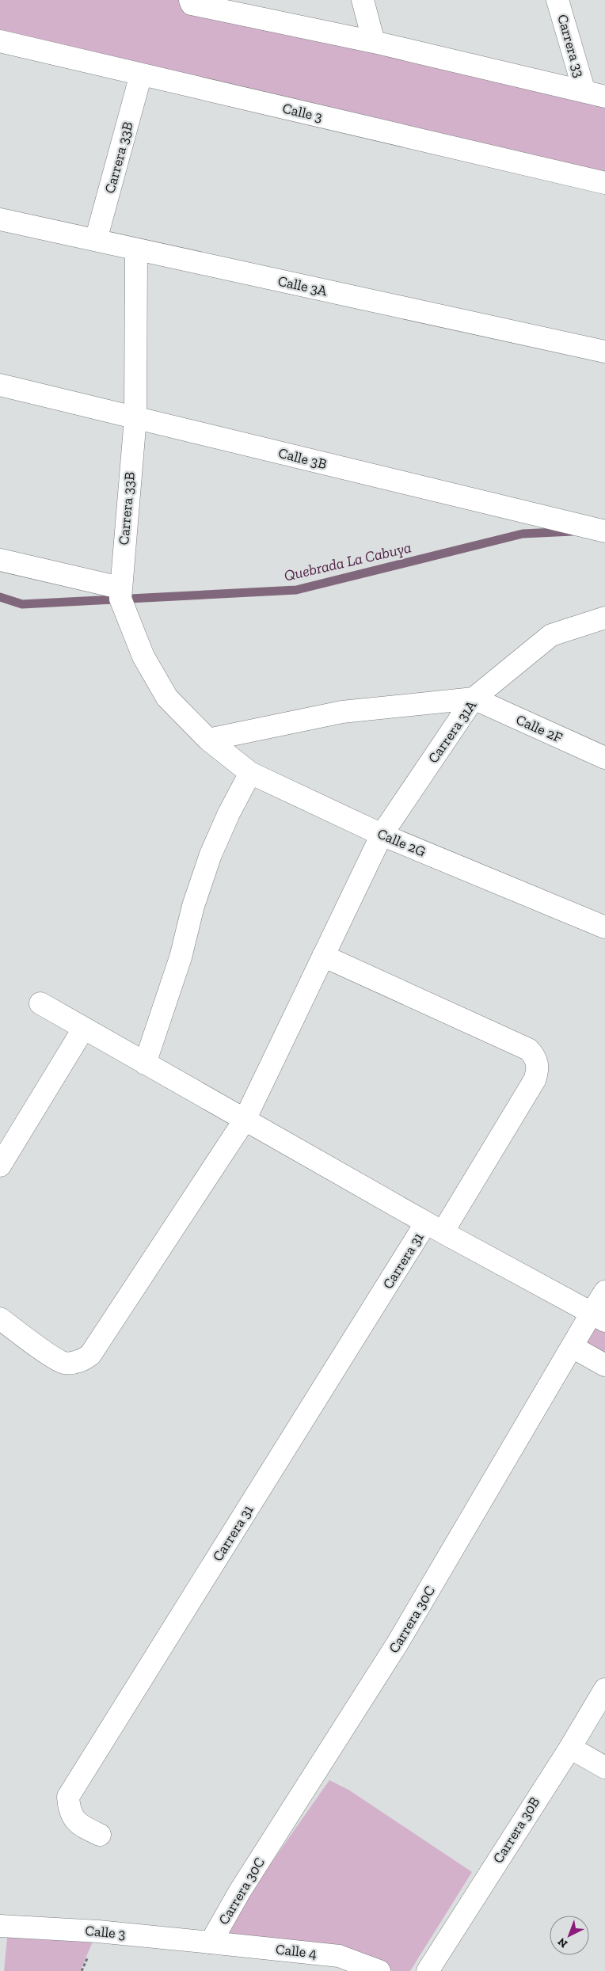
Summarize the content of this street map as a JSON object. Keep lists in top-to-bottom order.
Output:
{
  "streets": {
    "street": [
      "Carrera 33",
      "Calle 3",
      "Carrera 33B",
      "Calle 3A",
      "Calle 3B",
      "Calle 2F",
      "Carrera 31A",
      "Calle 2G",
      "Carrera 31",
      "Carrera 30C",
      "Carrera 30B",
      "Calle 4"
    ]
  },
  "crossings": [
    ["Calle 3", "Carrera 33B"],
    ["Calle 3", "Carrera 30C"],
    ["Calle 3", "Calle 4"],
    ["Carrera 33B", "Calle 3A"],
    ["Carrera 33B", "Calle 3B"],
    ["Carrera 33B", "Calle 2G"],
    ["Calle 2F", "Carrera 31A"],
    ["Carrera 31A", "Calle 2G"],
    ["Carrera 31A", "Carrera 31"],
    ["Carrera 30C", "Calle 4"]
  ],
  "water": ["Quebrada La Cabuya"],
  "north": "bottom left"
}
